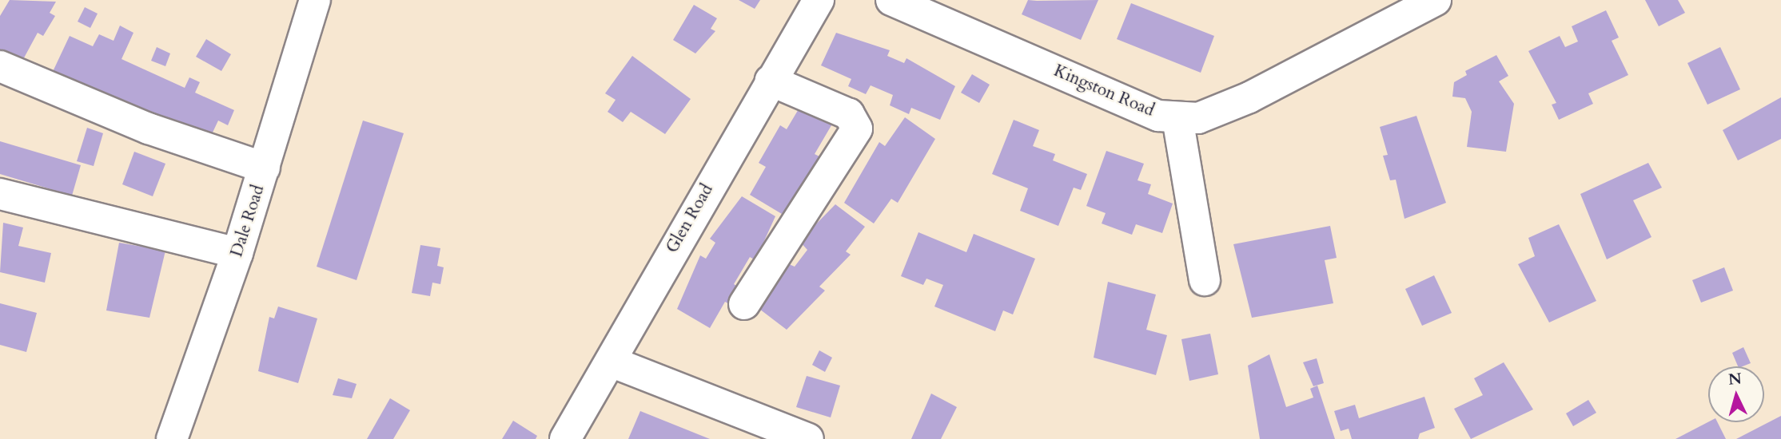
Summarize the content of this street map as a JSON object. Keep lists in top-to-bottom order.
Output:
{
  "streets": {
    "street": ["Kingston Road", "Glen Road", "Dale Road"]
  },
  "north": "top"
}
